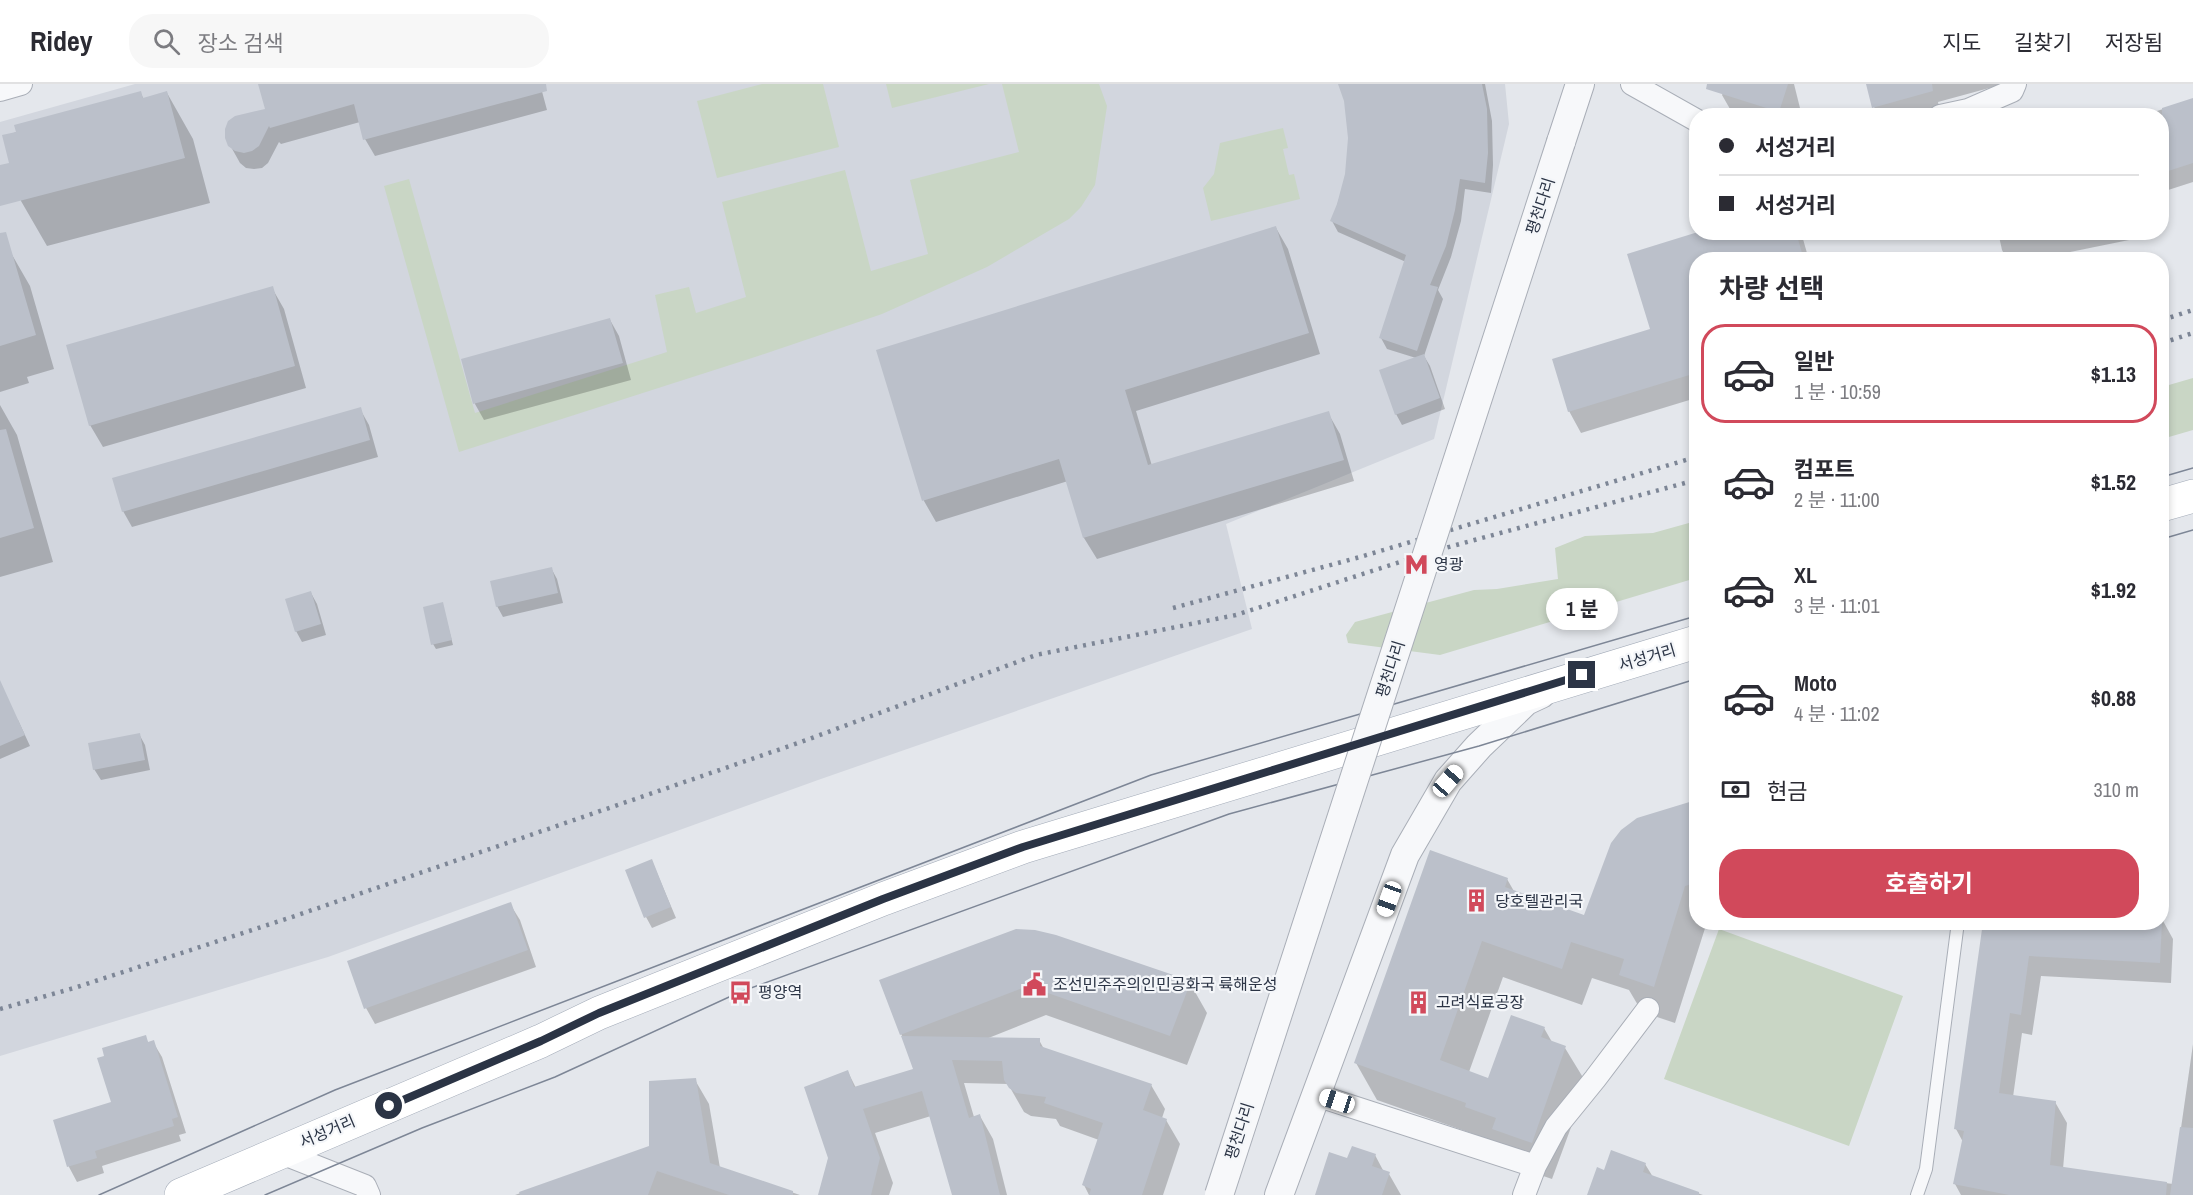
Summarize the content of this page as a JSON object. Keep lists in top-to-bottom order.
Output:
{
  "streets": {
    "main road": ["서성거리"],
    "street": ["평천다리"]
  },
  "places": {
    "metro station": ["영광"],
    "building": ["당호텔관리국", "고려식료공장"],
    "public building": ["조선민주주의인민공화국 륙해운성"],
    "bus stop": ["평양역"]
  },
  "page": {
    "header": "Ridey",
    "search": "장소 검색",
    "nav": ["지도", "길찾기", "저장됨"],
    "banner": ["서성거리", "서성거리"],
    "heading": "차량 선택",
    "list": [
      {
        "name": "일반",
        "note": "1 분 · 10:59",
        "value": "$1.13"
      },
      {
        "name": "컴포트",
        "note": "2 분 · 11:00",
        "value": "$1.52"
      },
      {
        "name": "XL",
        "note": "3 분 · 11:01",
        "value": "$1.92"
      },
      {
        "name": "Moto",
        "note": "4 분 · 11:02",
        "value": "$0.88"
      }
    ],
    "bubble": "1 분",
    "pay": ["현금", "310 m"],
    "buttons": "호출하기"
  }
}
